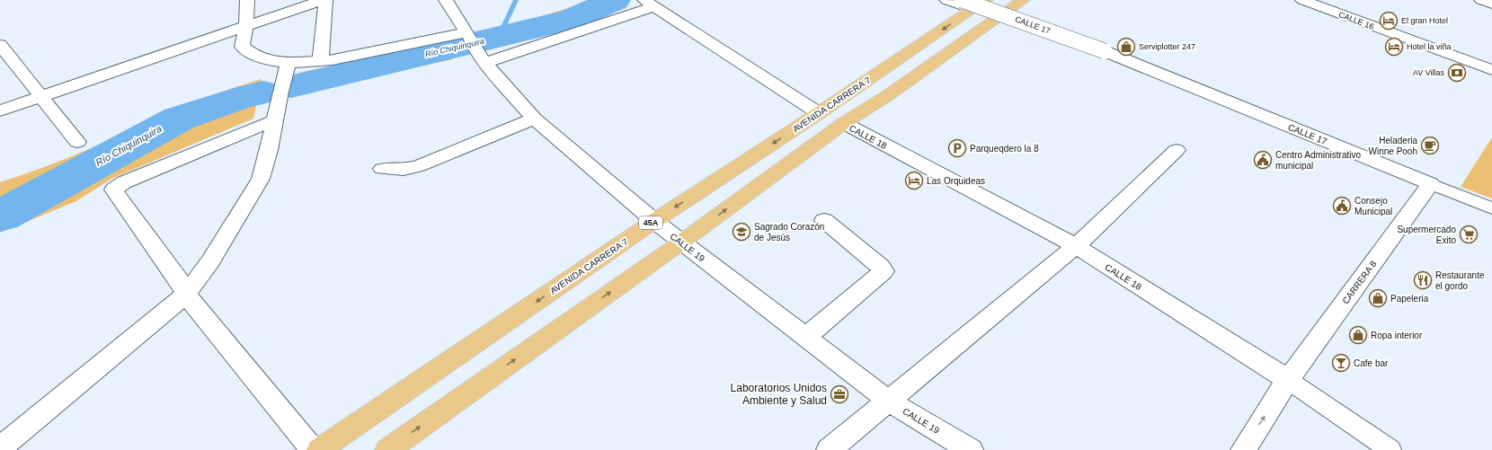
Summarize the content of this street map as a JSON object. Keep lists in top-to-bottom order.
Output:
{
  "streets": {
    "main road": ["AVENIDA CARRERA 7", "45A"],
    "street": [
      "CALLE 16",
      "CALLE 17",
      "CALLE 18",
      "CALLE 19",
      "CARRERA 8"
    ]
  },
  "crossings": [
    ["CALLE 17", "AVENIDA CARRERA 7"],
    ["CALLE 17", "CARRERA 8"],
    ["AVENIDA CARRERA 7", "CALLE 19"],
    ["CALLE 18", "CARRERA 8"]
  ],
  "water": ["Río Chiquinquira"],
  "places": {
    "hotel": ["El gran Hotel", "Hotel la viña", "Las Orquideas"],
    "shop": ["Serviplotter 247", "Papeleria", "Ropa interior"],
    "bank": ["AV Villas"],
    "cafe": ["Heladeria Winne Pooh"],
    "parking": ["Parqueqdero la 8"],
    "public building": ["Centro Administrativo municipal", "Consejo Municipal"],
    "school or university": ["Sagrado Corazón de Jesús"],
    "supermarket": ["Supermercado Exito"],
    "restaurant": ["Restaurante el gordo"],
    "bar": ["Cafe bar"],
    "office": ["Laboratorios Unidos Ambiente y Salud"]
  }
}
